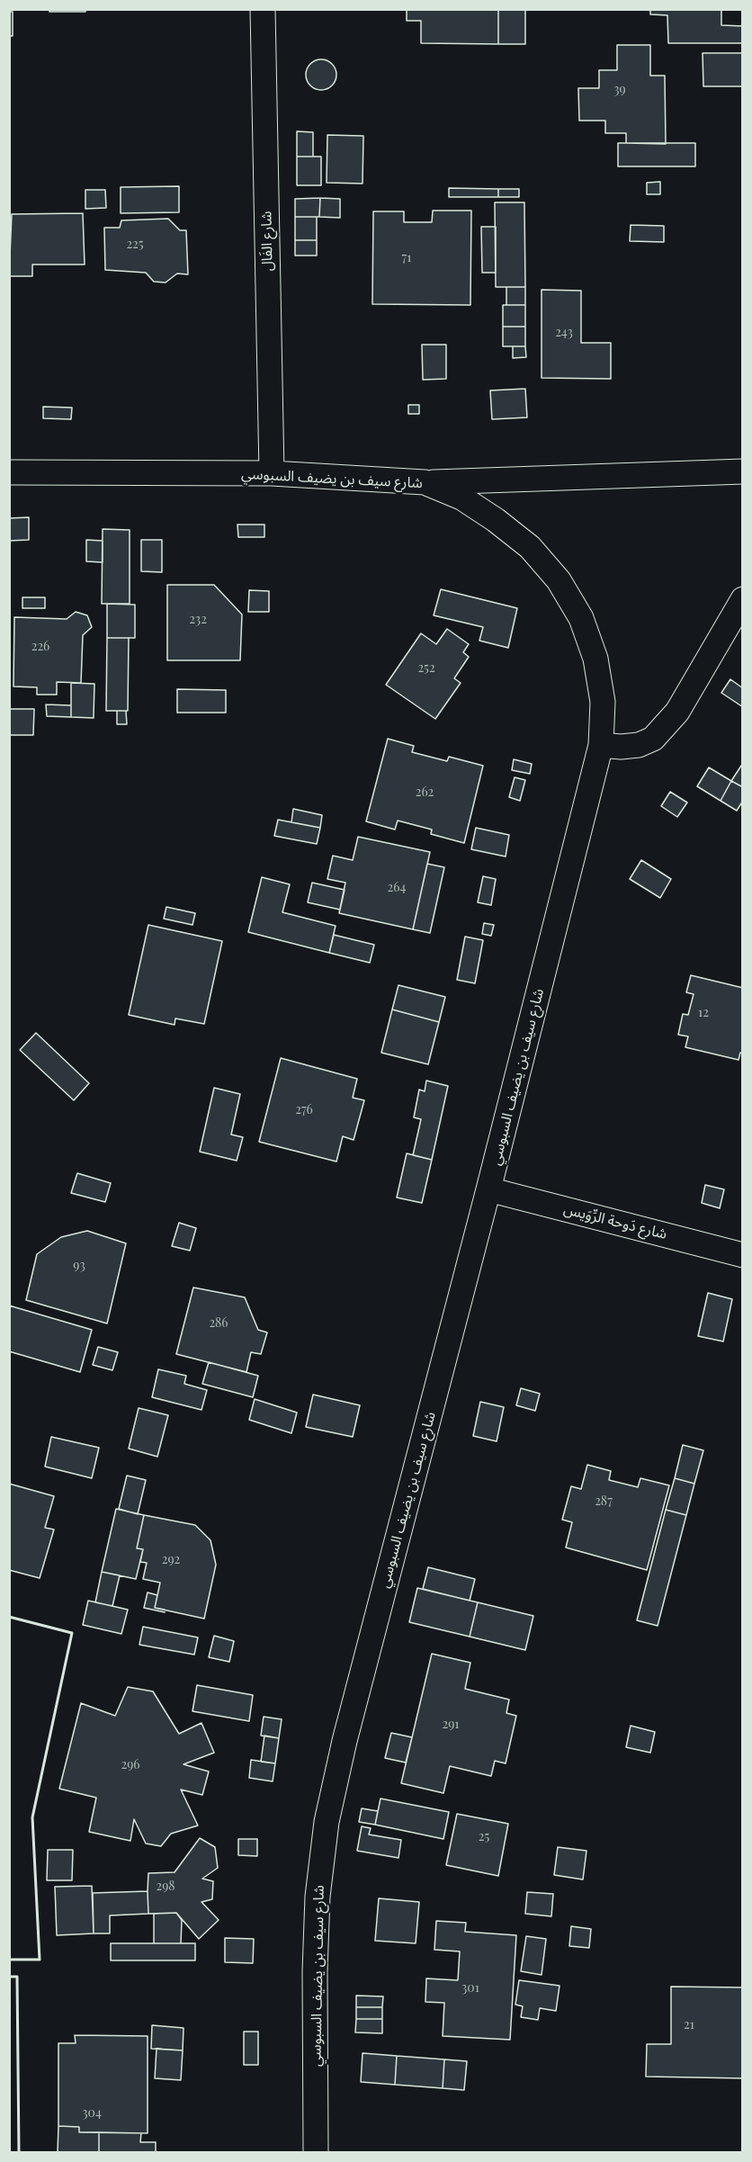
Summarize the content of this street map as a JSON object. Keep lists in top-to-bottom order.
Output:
{
  "streets": {
    "street": ["شارع الفَال", "شارع سيف بن يضيف السبوسي", "شارع دَوحة الرِّوَيس"]
  },
  "crossings": [
    ["شارع الفَال", "شارع سيف بن يضيف السبوسي"],
    ["شارع سيف بن يضيف السبوسي", "شارع دَوحة الرِّوَيس"]
  ],
  "house_numbers": [
    "39",
    "225",
    "71",
    "243",
    "232",
    "226",
    "252",
    "262",
    "264",
    "12",
    "276",
    "93",
    "286",
    "287",
    "292",
    "291",
    "296",
    "25",
    "298",
    "301",
    "21",
    "304"
  ]
}
